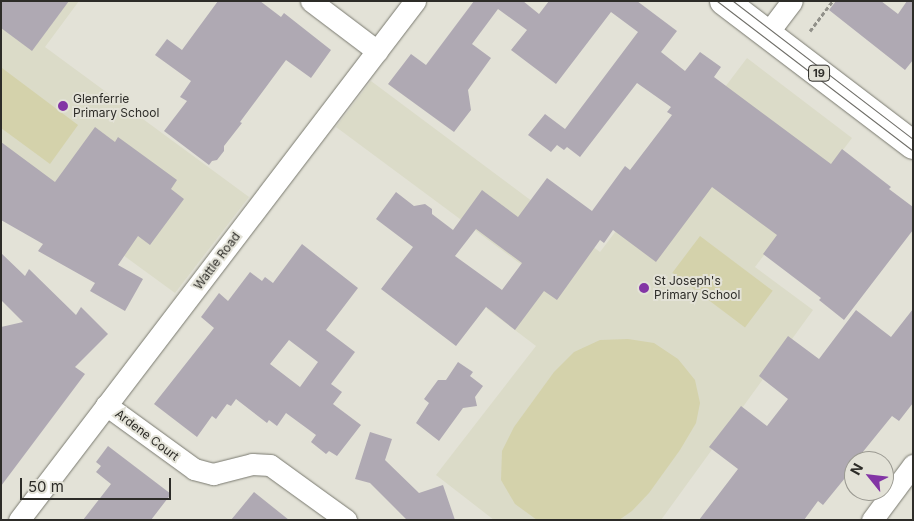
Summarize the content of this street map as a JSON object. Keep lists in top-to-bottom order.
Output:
{
  "streets": {
    "main road": ["19"],
    "street": ["Wattle Road", "Ardene Court"]
  },
  "crossings": [
    ["Wattle Road", "Ardene Court"]
  ],
  "places": ["Glenferrie Primary School", "St Joseph's Primary School"],
  "scale_bar": "50 m",
  "north": "top left"
}
